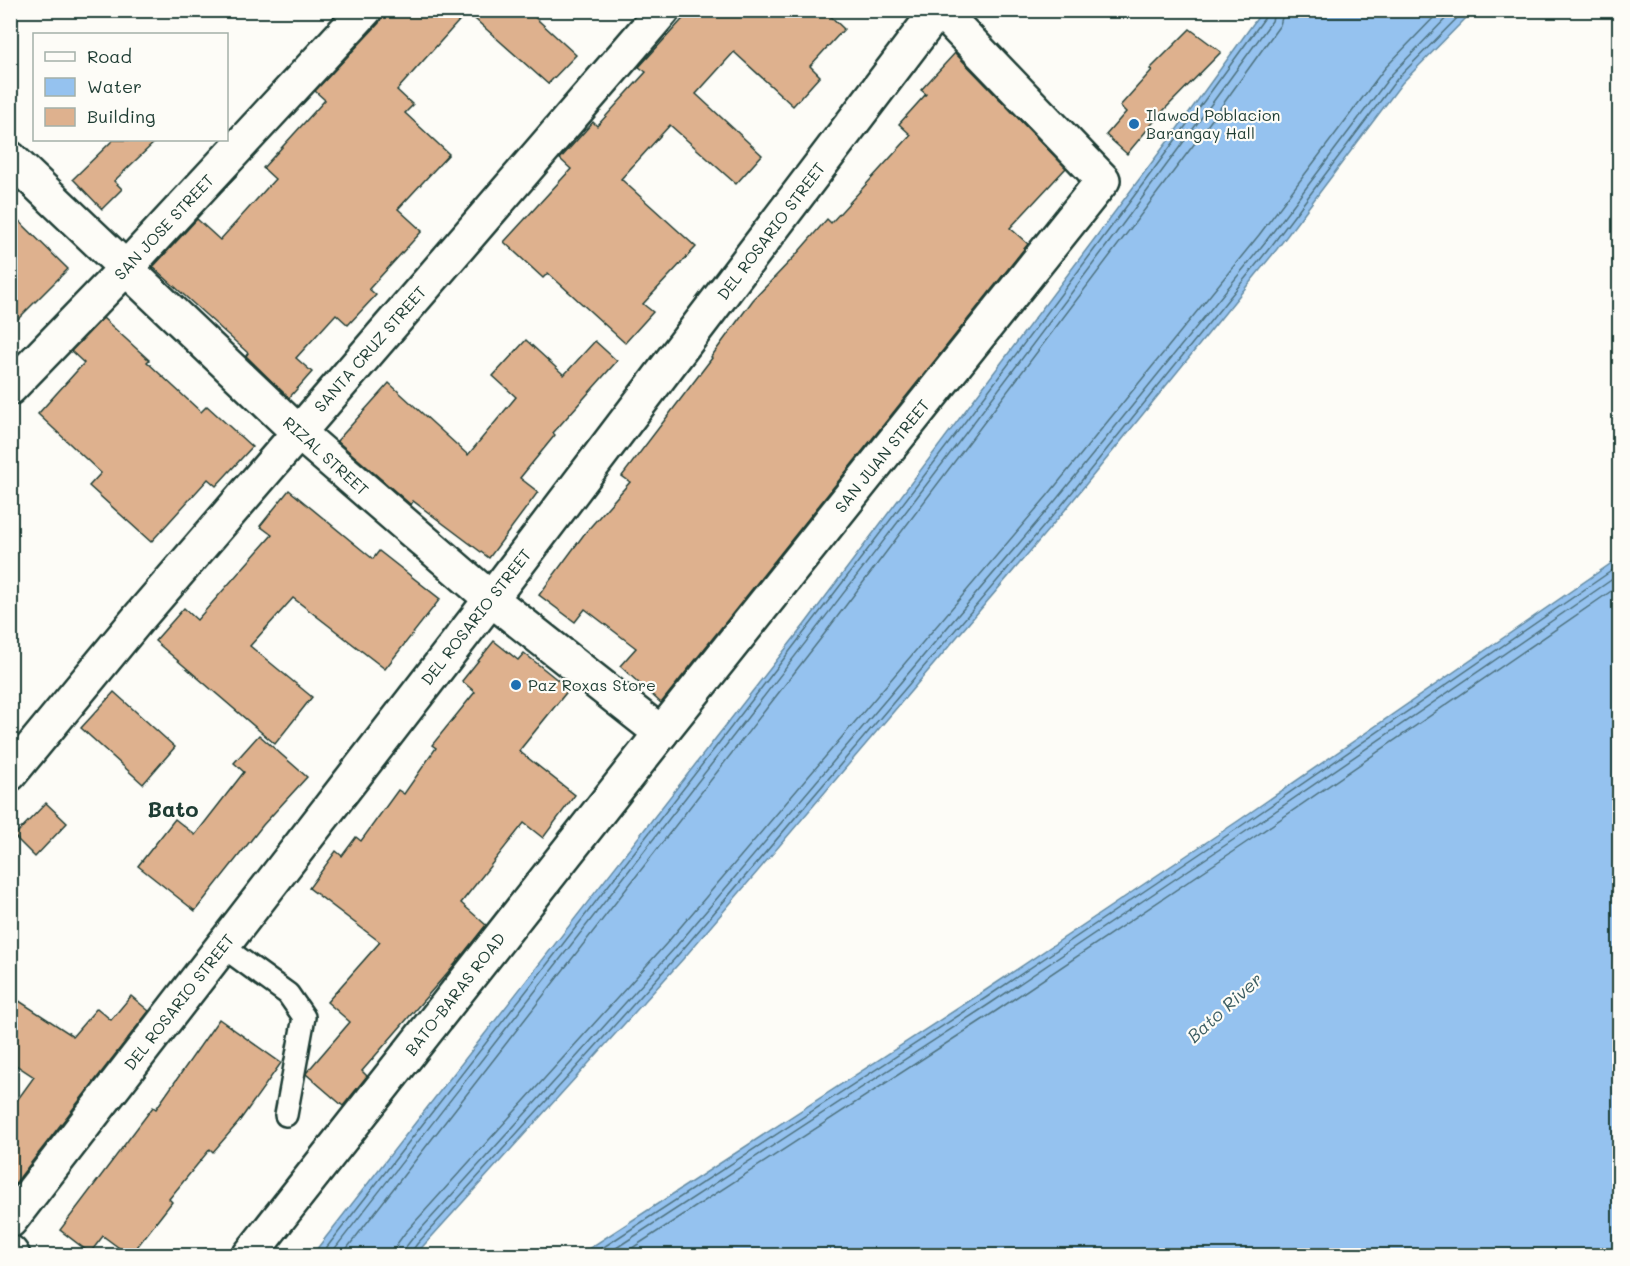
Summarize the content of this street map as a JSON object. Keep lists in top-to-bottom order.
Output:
{
  "streets": {
    "street": [
      "SAN JOSE STREET",
      "DEL ROSARIO STREET",
      "SANTA CRUZ STREET",
      "RIZAL STREET",
      "SAN JUAN STREET",
      "BATO-BARAS ROAD"
    ]
  },
  "crossings": [
    ["SAN JOSE STREET", "RIZAL STREET"],
    ["DEL ROSARIO STREET", "RIZAL STREET"],
    ["DEL ROSARIO STREET", "SAN JUAN STREET"],
    ["SANTA CRUZ STREET", "RIZAL STREET"],
    ["RIZAL STREET", "SAN JUAN STREET"],
    ["RIZAL STREET", "BATO-BARAS ROAD"],
    ["SAN JUAN STREET", "BATO-BARAS ROAD"]
  ],
  "districts": ["Bato"],
  "water": ["Bato River"],
  "places": ["Ilawod Poblacion Barangay Hall", "Paz Roxas Store"],
  "legend": ["Road", "Water", "Building"]
}
